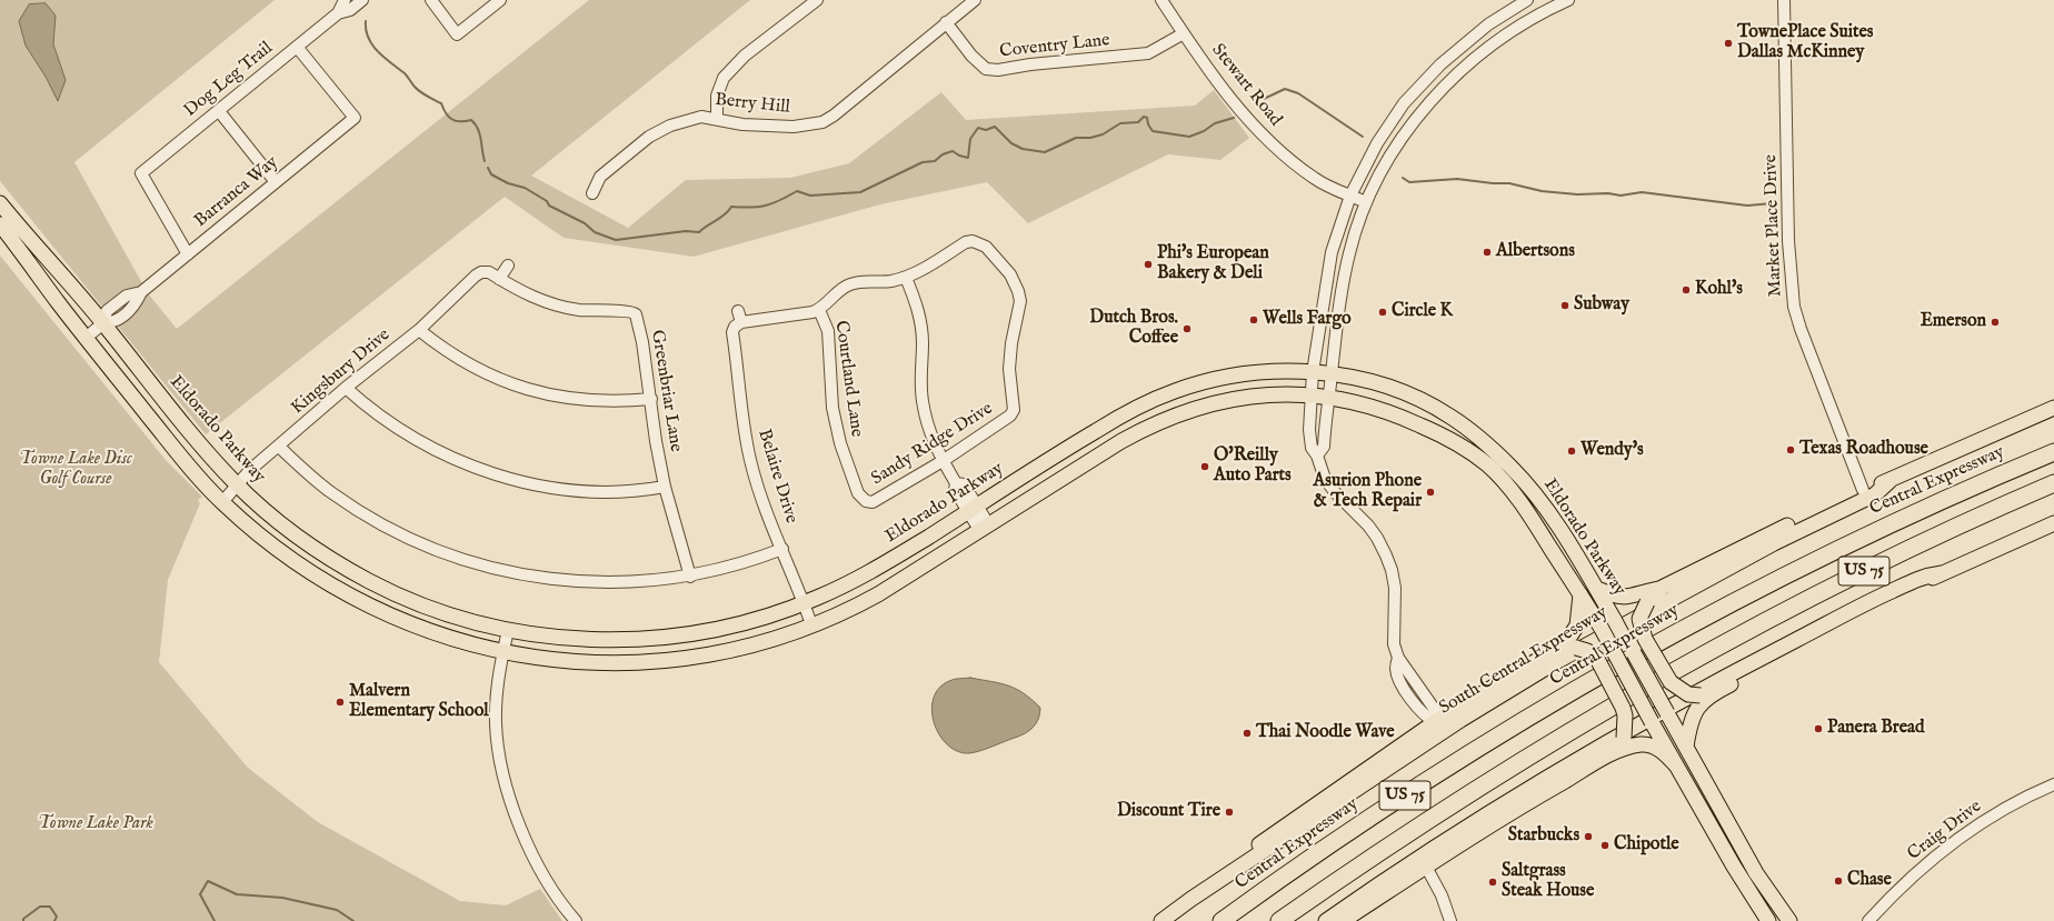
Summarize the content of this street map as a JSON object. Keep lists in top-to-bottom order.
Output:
{
  "streets": {
    "highway": ["Central Expressway", "US 75"],
    "main road": ["Eldorado Parkway", "South Central Expressway"],
    "street": [
      "Coventry Lane",
      "Dog Leg Trail",
      "Stewart Road",
      "Berry Hill",
      "Barranca Way",
      "Market Place Drive",
      "Kingsbury Drive",
      "Courtland Lane",
      "Greenbriar Lane",
      "Sandy Ridge Drive",
      "Belaire Drive",
      "Craig Drive"
    ]
  },
  "crossings": [
    ["Coventry Lane", "Stewart Road"],
    ["Coventry Lane", "Berry Hill"],
    ["Dog Leg Trail", "Barranca Way"],
    ["Barranca Way", "Eldorado Parkway"],
    ["Market Place Drive", "South Central Expressway"],
    ["Kingsbury Drive", "Greenbriar Lane"],
    ["Kingsbury Drive", "Eldorado Parkway"],
    ["Courtland Lane", "Sandy Ridge Drive"],
    ["Eldorado Parkway", "Belaire Drive"]
  ],
  "parks": ["Towne Lake Disc Golf Course", "Towne Lake Park"],
  "places": [
    "TownePlace Suites Dallas McKinney",
    "Albertsons",
    "Phi's European Bakery & Deli",
    "Kohl's",
    "Subway",
    "Circle K",
    "Wells Fargo",
    "Emerson",
    "Dutch Bros. Coffee",
    "Texas Roadhouse",
    "Wendy's",
    "O'Reilly Auto Parts",
    "Asurion Phone & Tech Repair",
    "Malvern Elementary School",
    "Panera Bread",
    "Thai Noodle Wave",
    "Discount Tire",
    "Starbucks",
    "Chipotle",
    "Chase",
    "Saltgrass Steak House"
  ]
}
